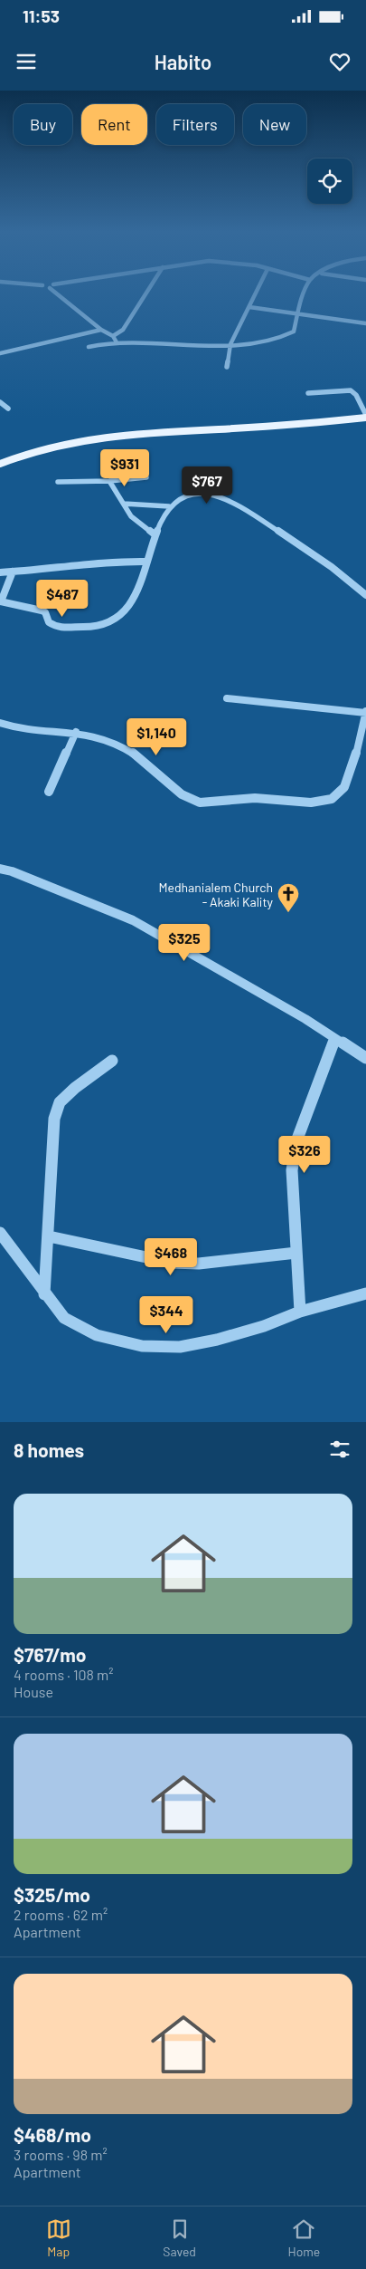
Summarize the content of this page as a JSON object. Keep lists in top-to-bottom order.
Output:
{
  "places": {
    "church": ["Medhanialem Church - Akaki Kality"]
  },
  "page": {
    "status": "11:53",
    "header": "Habito",
    "chip": [
      "Buy",
      "Rent",
      "Filters",
      "New"
    ],
    "price": [
      "$931",
      "$767",
      "$487",
      "$1,140",
      "$325",
      "$326",
      "$468",
      "$344"
    ],
    "heading": "8 homes",
    "list": [
      {
        "name": "$767/mo",
        "note": "4 rooms · 108 m² · House"
      },
      {
        "name": "$325/mo",
        "note": "2 rooms · 62 m² · Apartment"
      },
      {
        "name": "$468/mo",
        "note": "3 rooms · 98 m² · Apartment"
      }
    ],
    "tabs": ["Map", "Saved", "Home"]
  }
}
